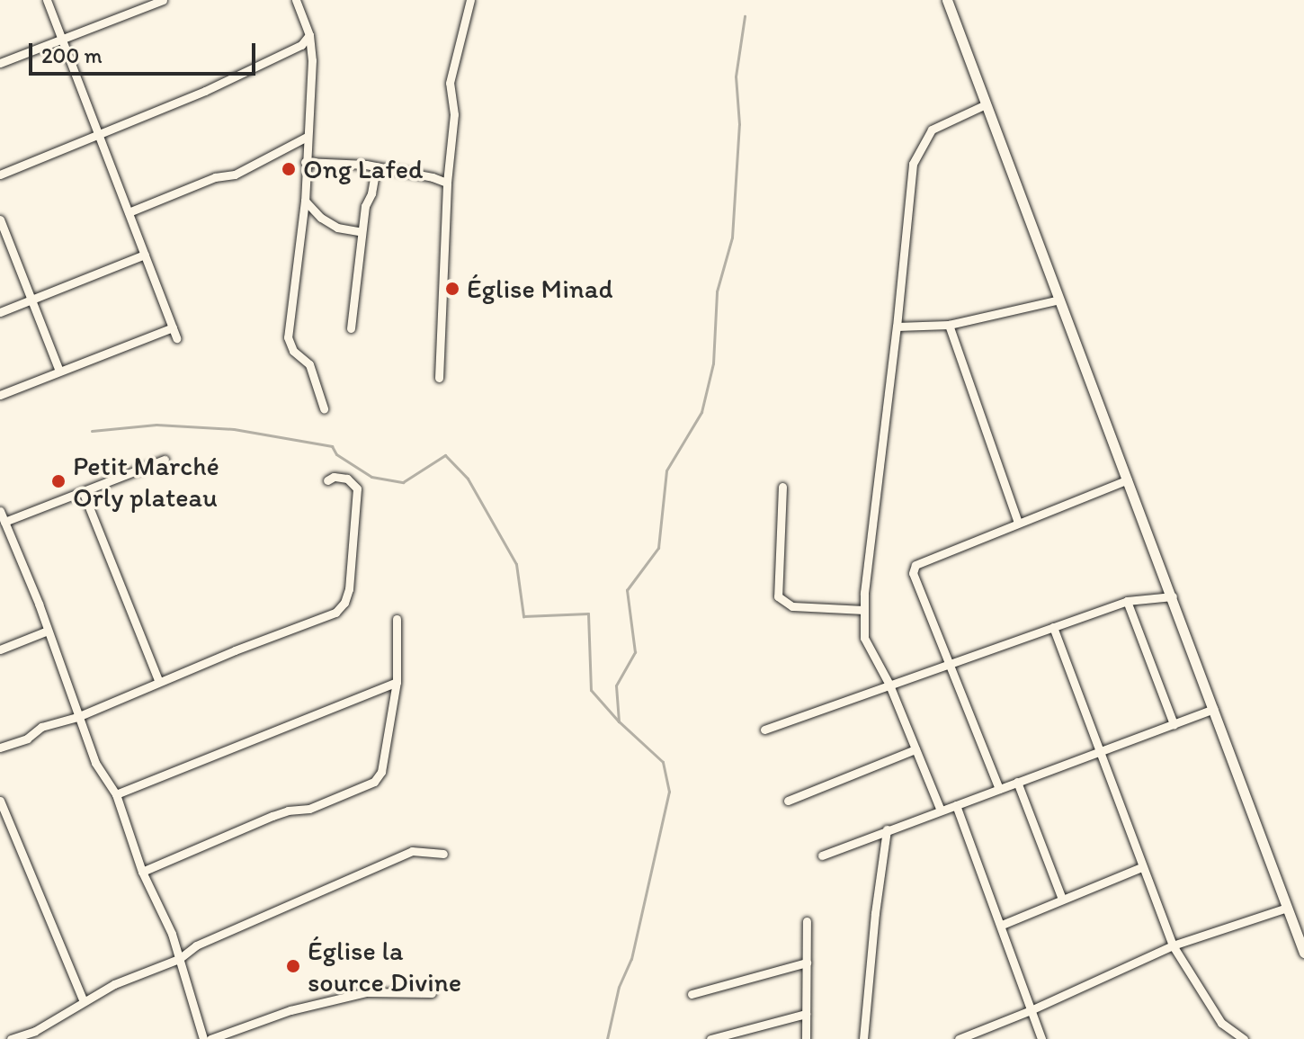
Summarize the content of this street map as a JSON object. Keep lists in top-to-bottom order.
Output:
{
  "places": [
    "Ong Lafed",
    "Église Minad",
    "Petit Marché Orly plateau",
    "Église la source Divine"
  ],
  "scale_bar": "200 m"
}
